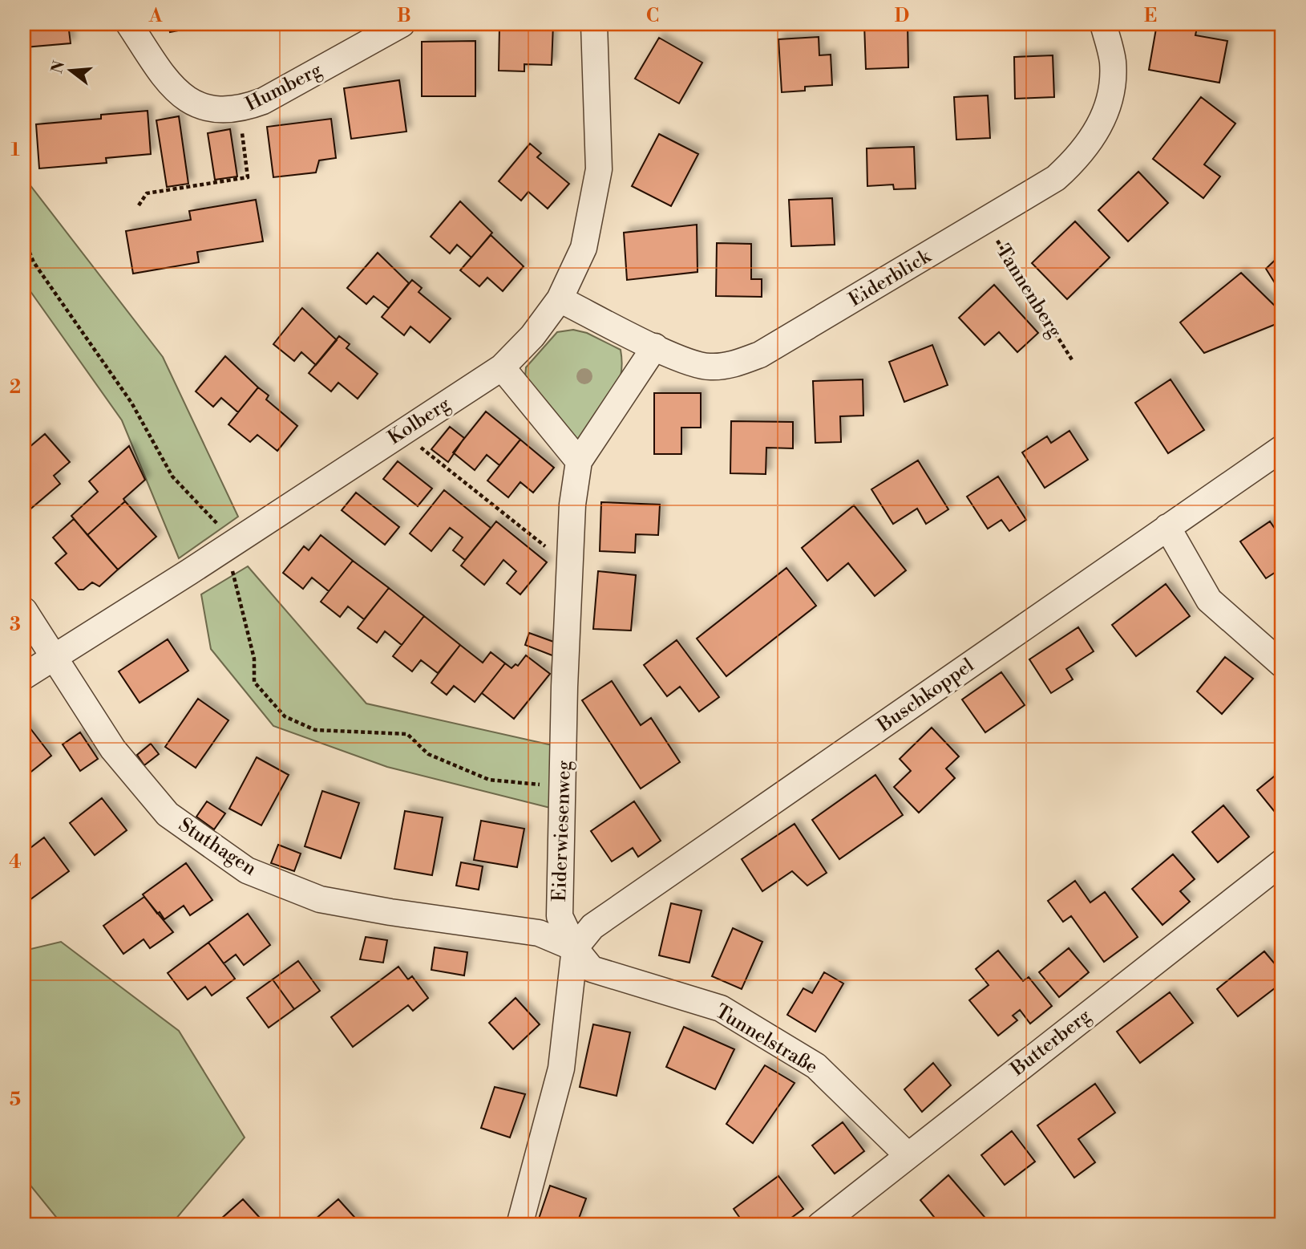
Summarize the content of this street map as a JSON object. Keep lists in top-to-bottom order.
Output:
{
  "streets": {
    "street": [
      "Humberg",
      "Eiderblick",
      "Kolberg",
      "Buschkoppel",
      "Eiderwiesenweg",
      "Stuthagen",
      "Tunnelstraße",
      "Butterberg"
    ],
    "path": ["Tannenberg"]
  },
  "crossings": [
    ["Eiderblick", "Tannenberg"],
    ["Eiderblick", "Kolberg"],
    ["Kolberg", "Stuthagen"],
    ["Buschkoppel", "Eiderwiesenweg"],
    ["Buschkoppel", "Stuthagen"],
    ["Buschkoppel", "Tunnelstraße"],
    ["Eiderwiesenweg", "Stuthagen"],
    ["Eiderwiesenweg", "Tunnelstraße"],
    ["Stuthagen", "Tunnelstraße"],
    ["Tunnelstraße", "Butterberg"]
  ],
  "north": "left",
  "grid": {
    "columns": [
      "A",
      "B",
      "C",
      "D",
      "E"
    ],
    "rows": [
      "1",
      "2",
      "3",
      "4",
      "5"
    ]
  }
}
